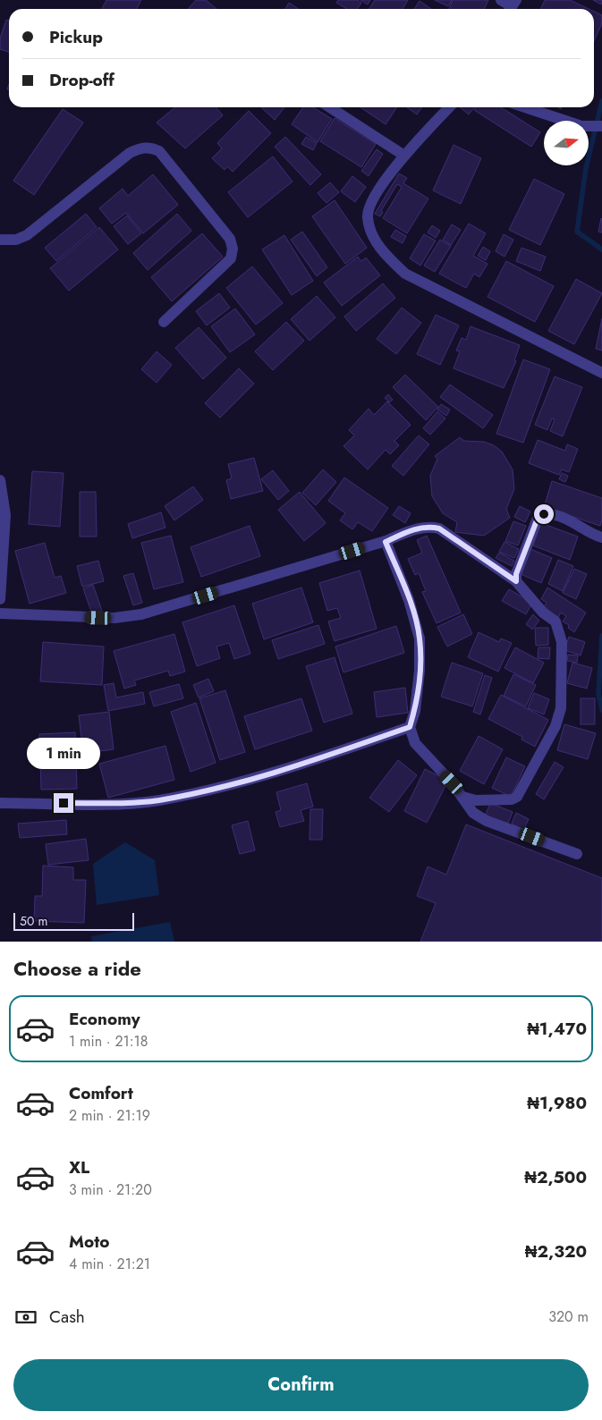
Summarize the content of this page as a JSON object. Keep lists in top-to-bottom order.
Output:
{
  "scale_bar": "50 m",
  "north": "right",
  "page": {
    "banner": ["Pickup", "Drop-off"],
    "bubble": "1 min",
    "scale": "50 m",
    "heading": "Choose a ride",
    "list": [
      {
        "name": "Economy",
        "note": "1 min · 21:18",
        "value": "₦1,470"
      },
      {
        "name": "Comfort",
        "note": "2 min · 21:19",
        "value": "₦1,980"
      },
      {
        "name": "XL",
        "note": "3 min · 21:20",
        "value": "₦2,500"
      },
      {
        "name": "Moto",
        "note": "4 min · 21:21",
        "value": "₦2,320"
      }
    ],
    "pay": ["Cash", "320 m"],
    "buttons": "Confirm"
  }
}
